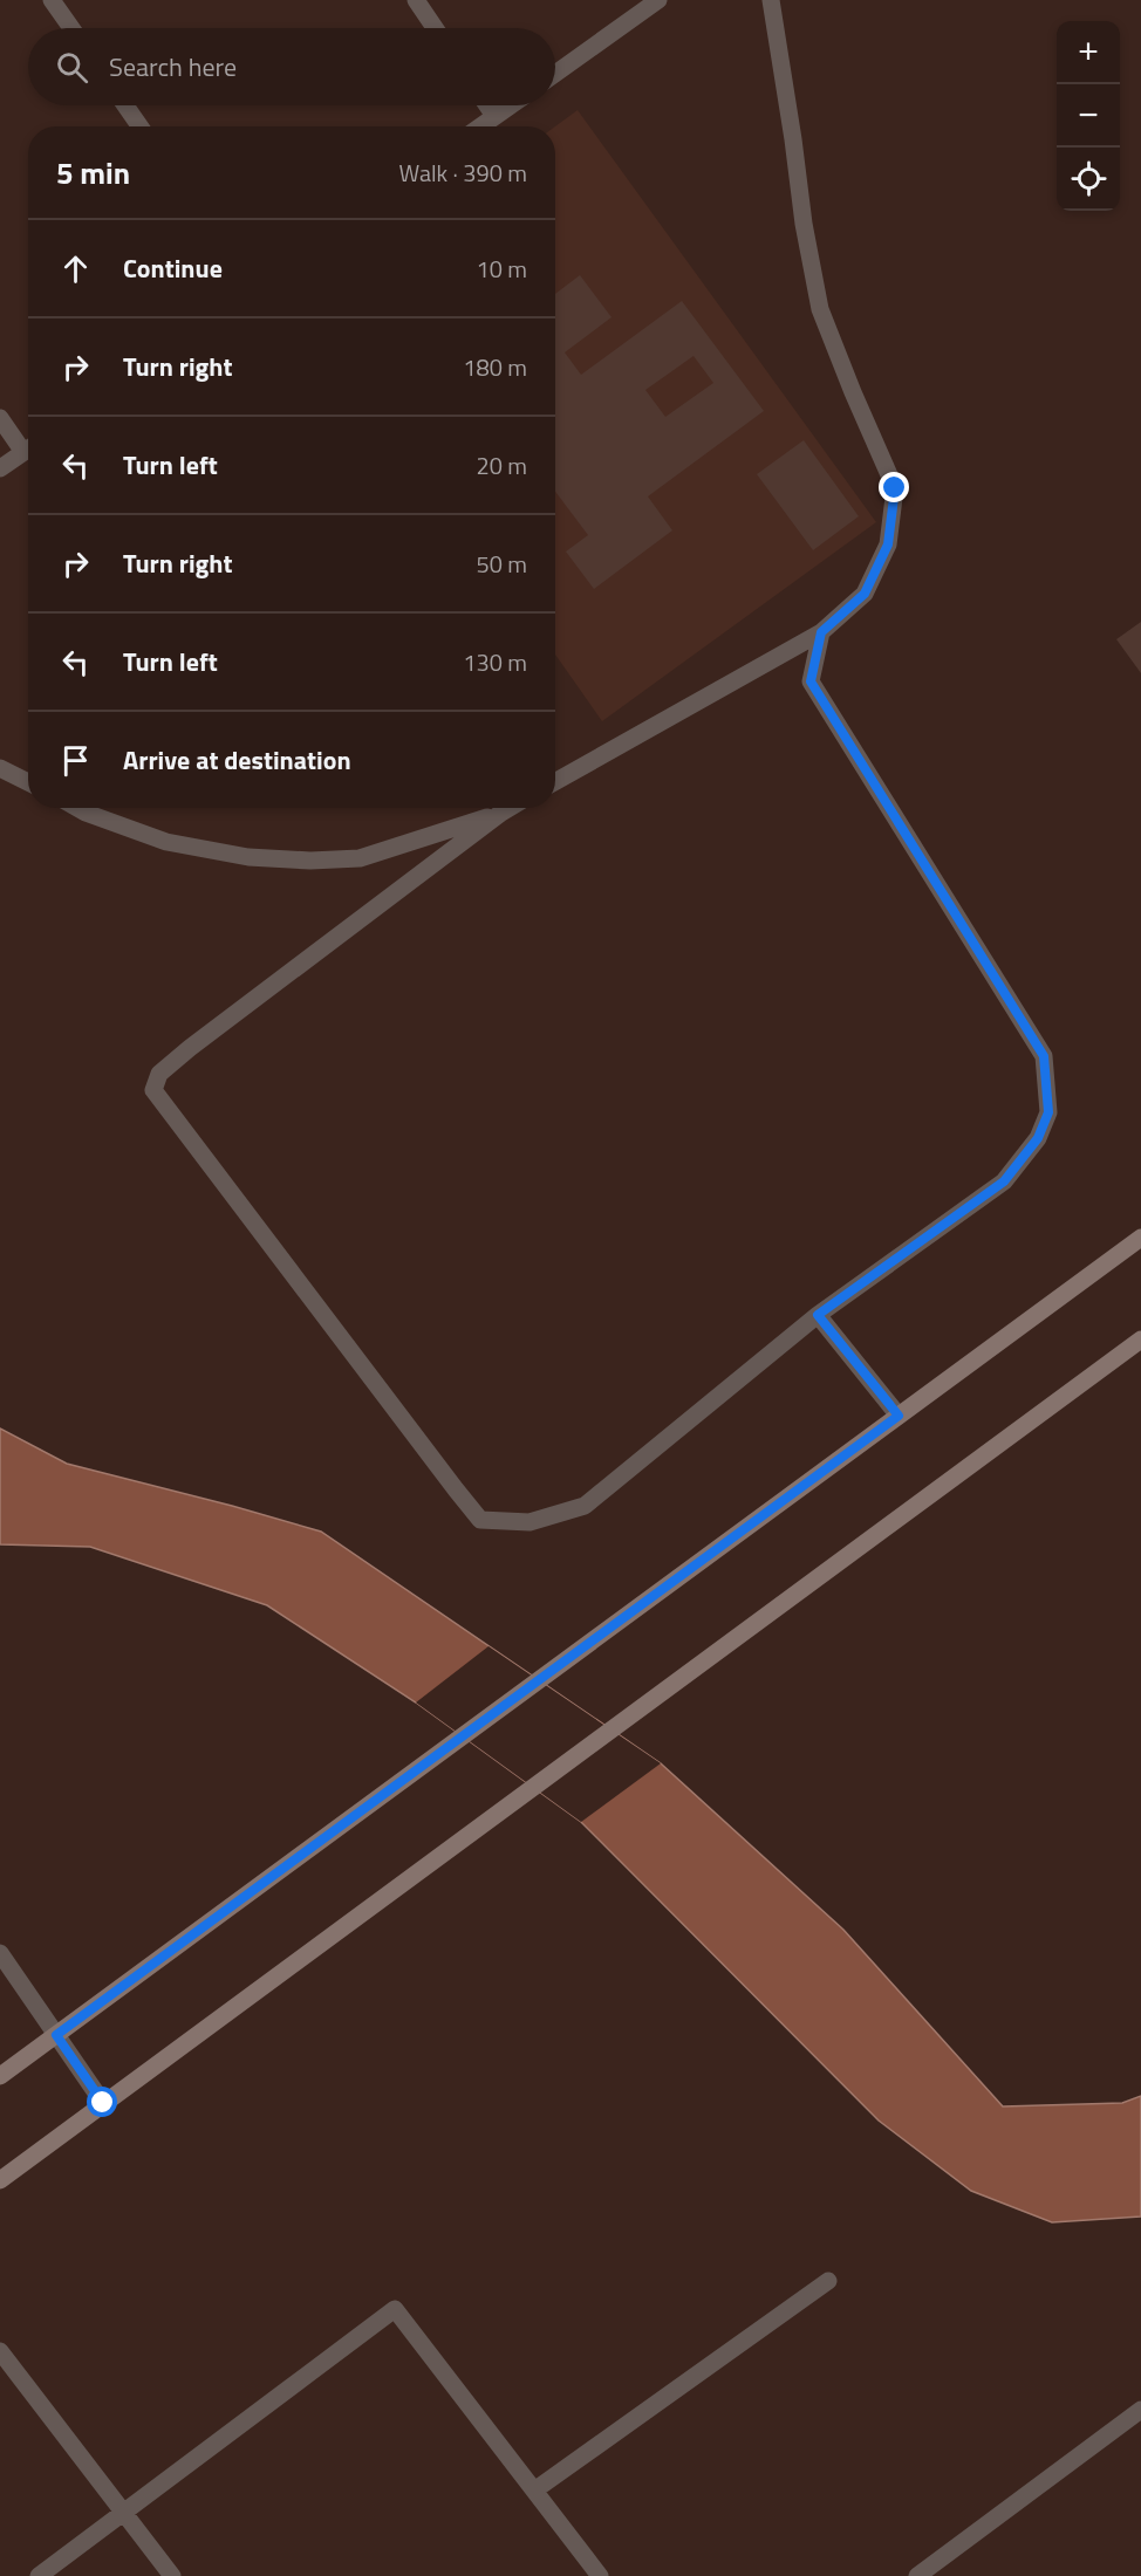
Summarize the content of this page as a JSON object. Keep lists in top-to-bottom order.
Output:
{
  "page": {
    "map_buttons": ["+", "−"],
    "search": "Search here",
    "heading": ["5 min", "Walk · 390 m"],
    "list": [
      ["Continue", "10 m"],
      ["Turn right", "180 m"],
      ["Turn left", "20 m"],
      ["Turn right", "50 m"],
      ["Turn left", "130 m"],
      "Arrive at destination"
    ]
  }
}
